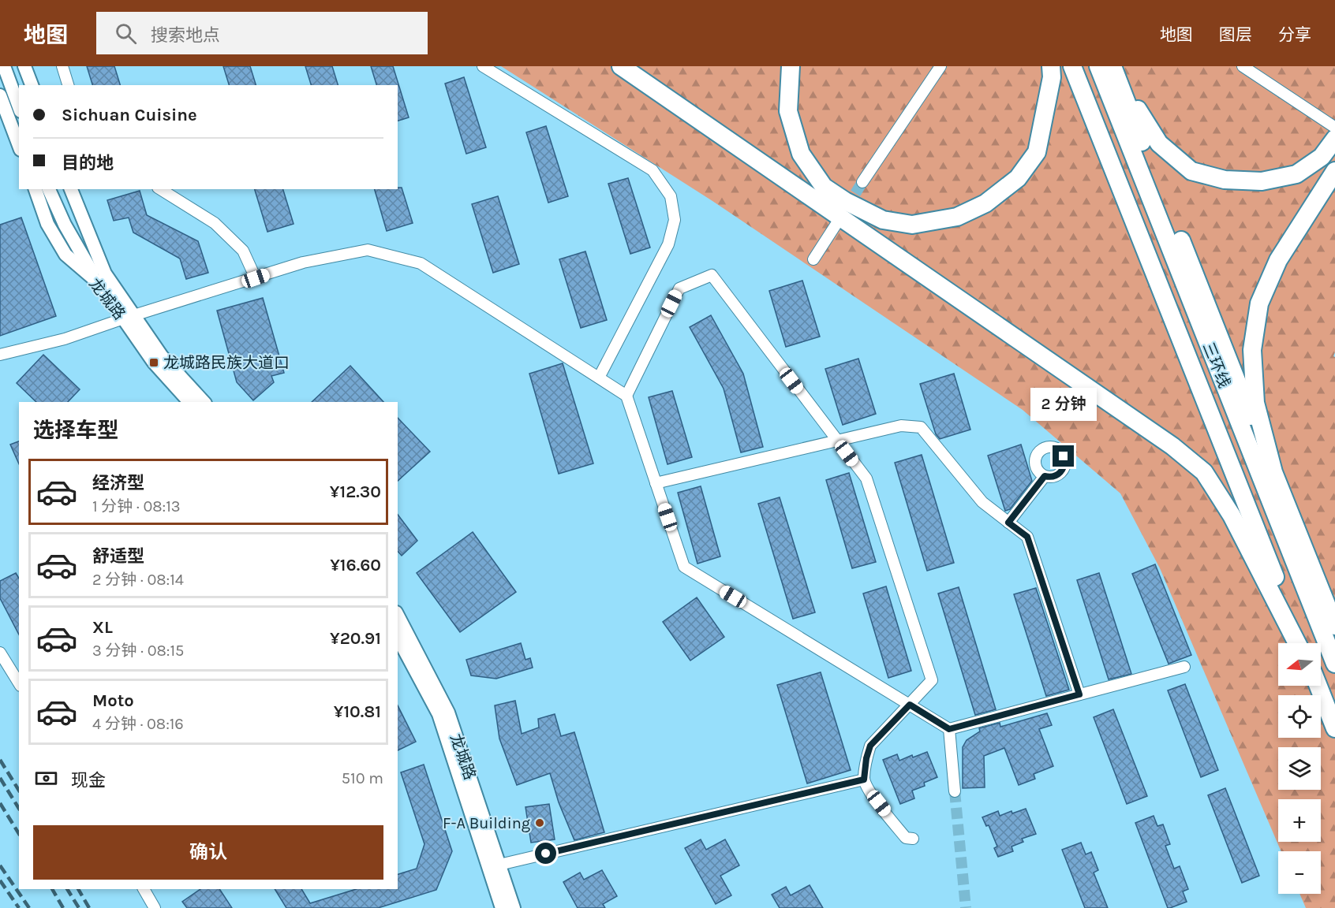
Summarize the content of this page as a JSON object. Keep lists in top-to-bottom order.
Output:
{
  "streets": {
    "highway": ["三环线"],
    "street": ["龙城路"]
  },
  "places": {
    "transit": ["龙城路民族大道口"],
    "other": ["F-A Building"]
  },
  "north": "left",
  "page": {
    "header": "地图",
    "search": "搜索地点",
    "nav": ["地图", "图层", "分享"],
    "banner": ["Sichuan Cuisine", "目的地"],
    "bubble": "2 分钟",
    "heading": "选择车型",
    "list": [
      {
        "name": "经济型",
        "note": "1 分钟 · 08:13",
        "value": "¥12.30"
      },
      {
        "name": "舒适型",
        "note": "2 分钟 · 08:14",
        "value": "¥16.60"
      },
      {
        "name": "XL",
        "note": "3 分钟 · 08:15",
        "value": "¥20.91"
      },
      {
        "name": "Moto",
        "note": "4 分钟 · 08:16",
        "value": "¥10.81"
      }
    ],
    "map_buttons": ["+", "−"],
    "pay": ["现金", "510 m"],
    "buttons": "确认"
  }
}
